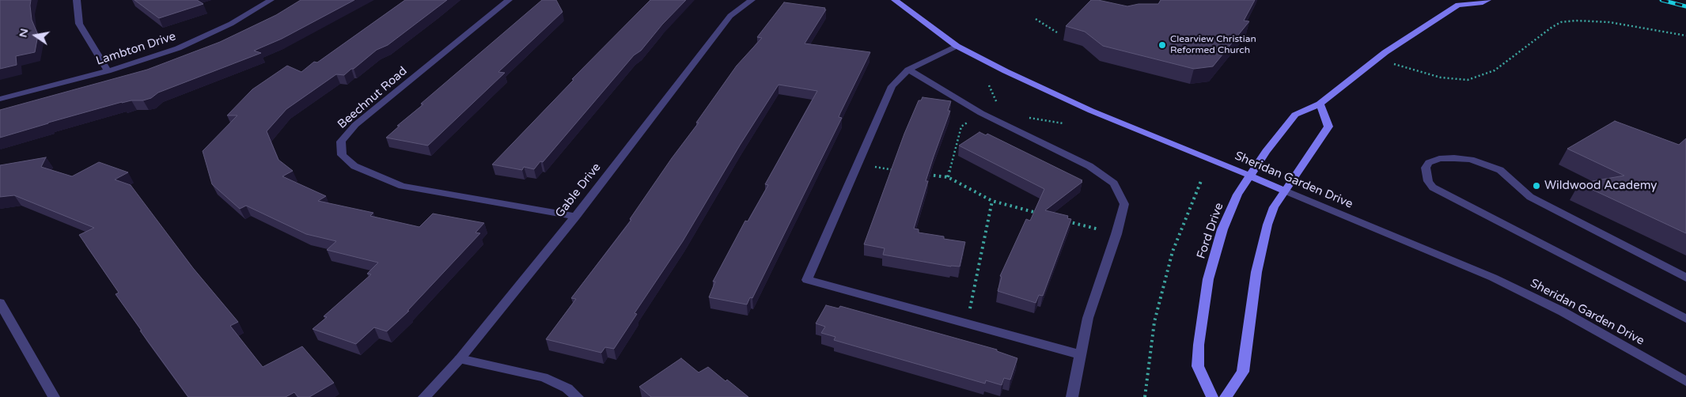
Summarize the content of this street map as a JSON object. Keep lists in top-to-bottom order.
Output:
{
  "streets": {
    "main road": ["Sheridan Garden Drive", "Ford Drive"],
    "street": ["Lambton Drive", "Beechnut Road", "Gable Drive"]
  },
  "crossings": [
    ["Beechnut Road", "Gable Drive"],
    ["Sheridan Garden Drive", "Ford Drive"]
  ],
  "places": ["Clearview Christian Reformed Church", "Wildwood Academy"],
  "north": "left"
}
